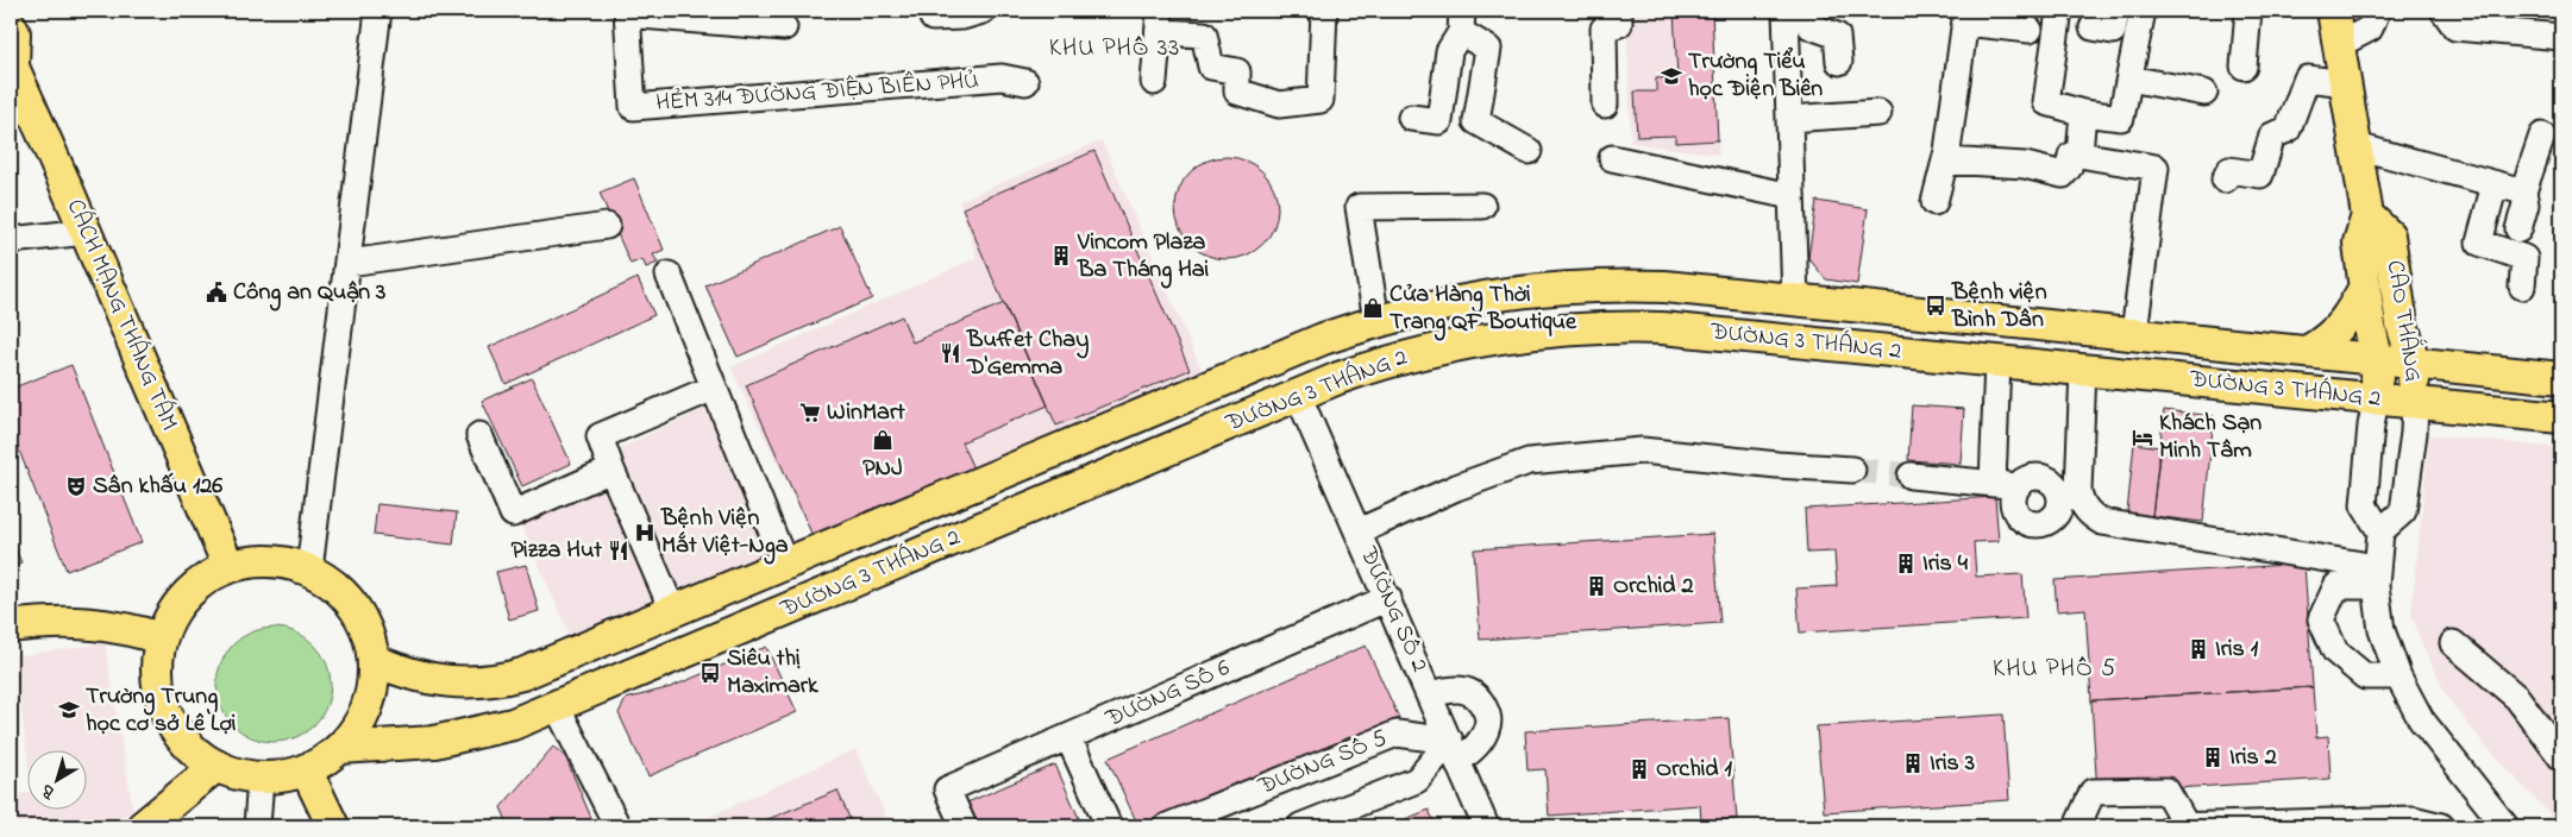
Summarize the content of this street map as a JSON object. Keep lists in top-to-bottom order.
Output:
{
  "streets": {
    "main road": ["CÁCH MẠNG THÁNG TÁM", "CAO THẮNG", "ĐƯỜNG 3 THÁNG 2"],
    "street": [
      "HẺM 314 ĐƯỜNG ĐIỆN BIÊN PHỦ",
      "ĐƯỜNG SỐ 2",
      "ĐƯỜNG SỐ 6",
      "ĐƯỜNG SỐ 5"
    ]
  },
  "crossings": [
    ["CAO THẮNG", "ĐƯỜNG 3 THÁNG 2"],
    ["ĐƯỜNG 3 THÁNG 2", "ĐƯỜNG SỐ 2"],
    ["ĐƯỜNG SỐ 2", "ĐƯỜNG SỐ 6"],
    ["ĐƯỜNG SỐ 2", "ĐƯỜNG SỐ 5"]
  ],
  "districts": ["KHU PHỐ 33", "KHU PHỐ 5"],
  "places": {
    "school or university": ["Trường Tiểu học Điện Biên", "Trường Trung học cơ sở Lê Lợi"],
    "building": [
      "Vincom Plaza Ba Tháng Hai",
      "Iris 4",
      "Orchid 2",
      "Iris 1",
      "Iris 2",
      "Iris 3",
      "Orchid 1"
    ],
    "public building": ["Công an Quận 3"],
    "bus stop": ["Bệnh viện Bình Dân", "Siêu thị Maximark"],
    "shop": ["Cửa Hàng Thời Trang QF Boutique", "PNJ"],
    "restaurant": ["Buffet Chay D'Gemma", "Pizza Hut"],
    "supermarket": ["WinMart"],
    "hotel": ["Khách Sạn Minh Tâm"],
    "theatre": ["Sân khấu 126"],
    "hospital": ["Bệnh Viện Mắt Việt-Nga"]
  },
  "north": "bottom left"
}
